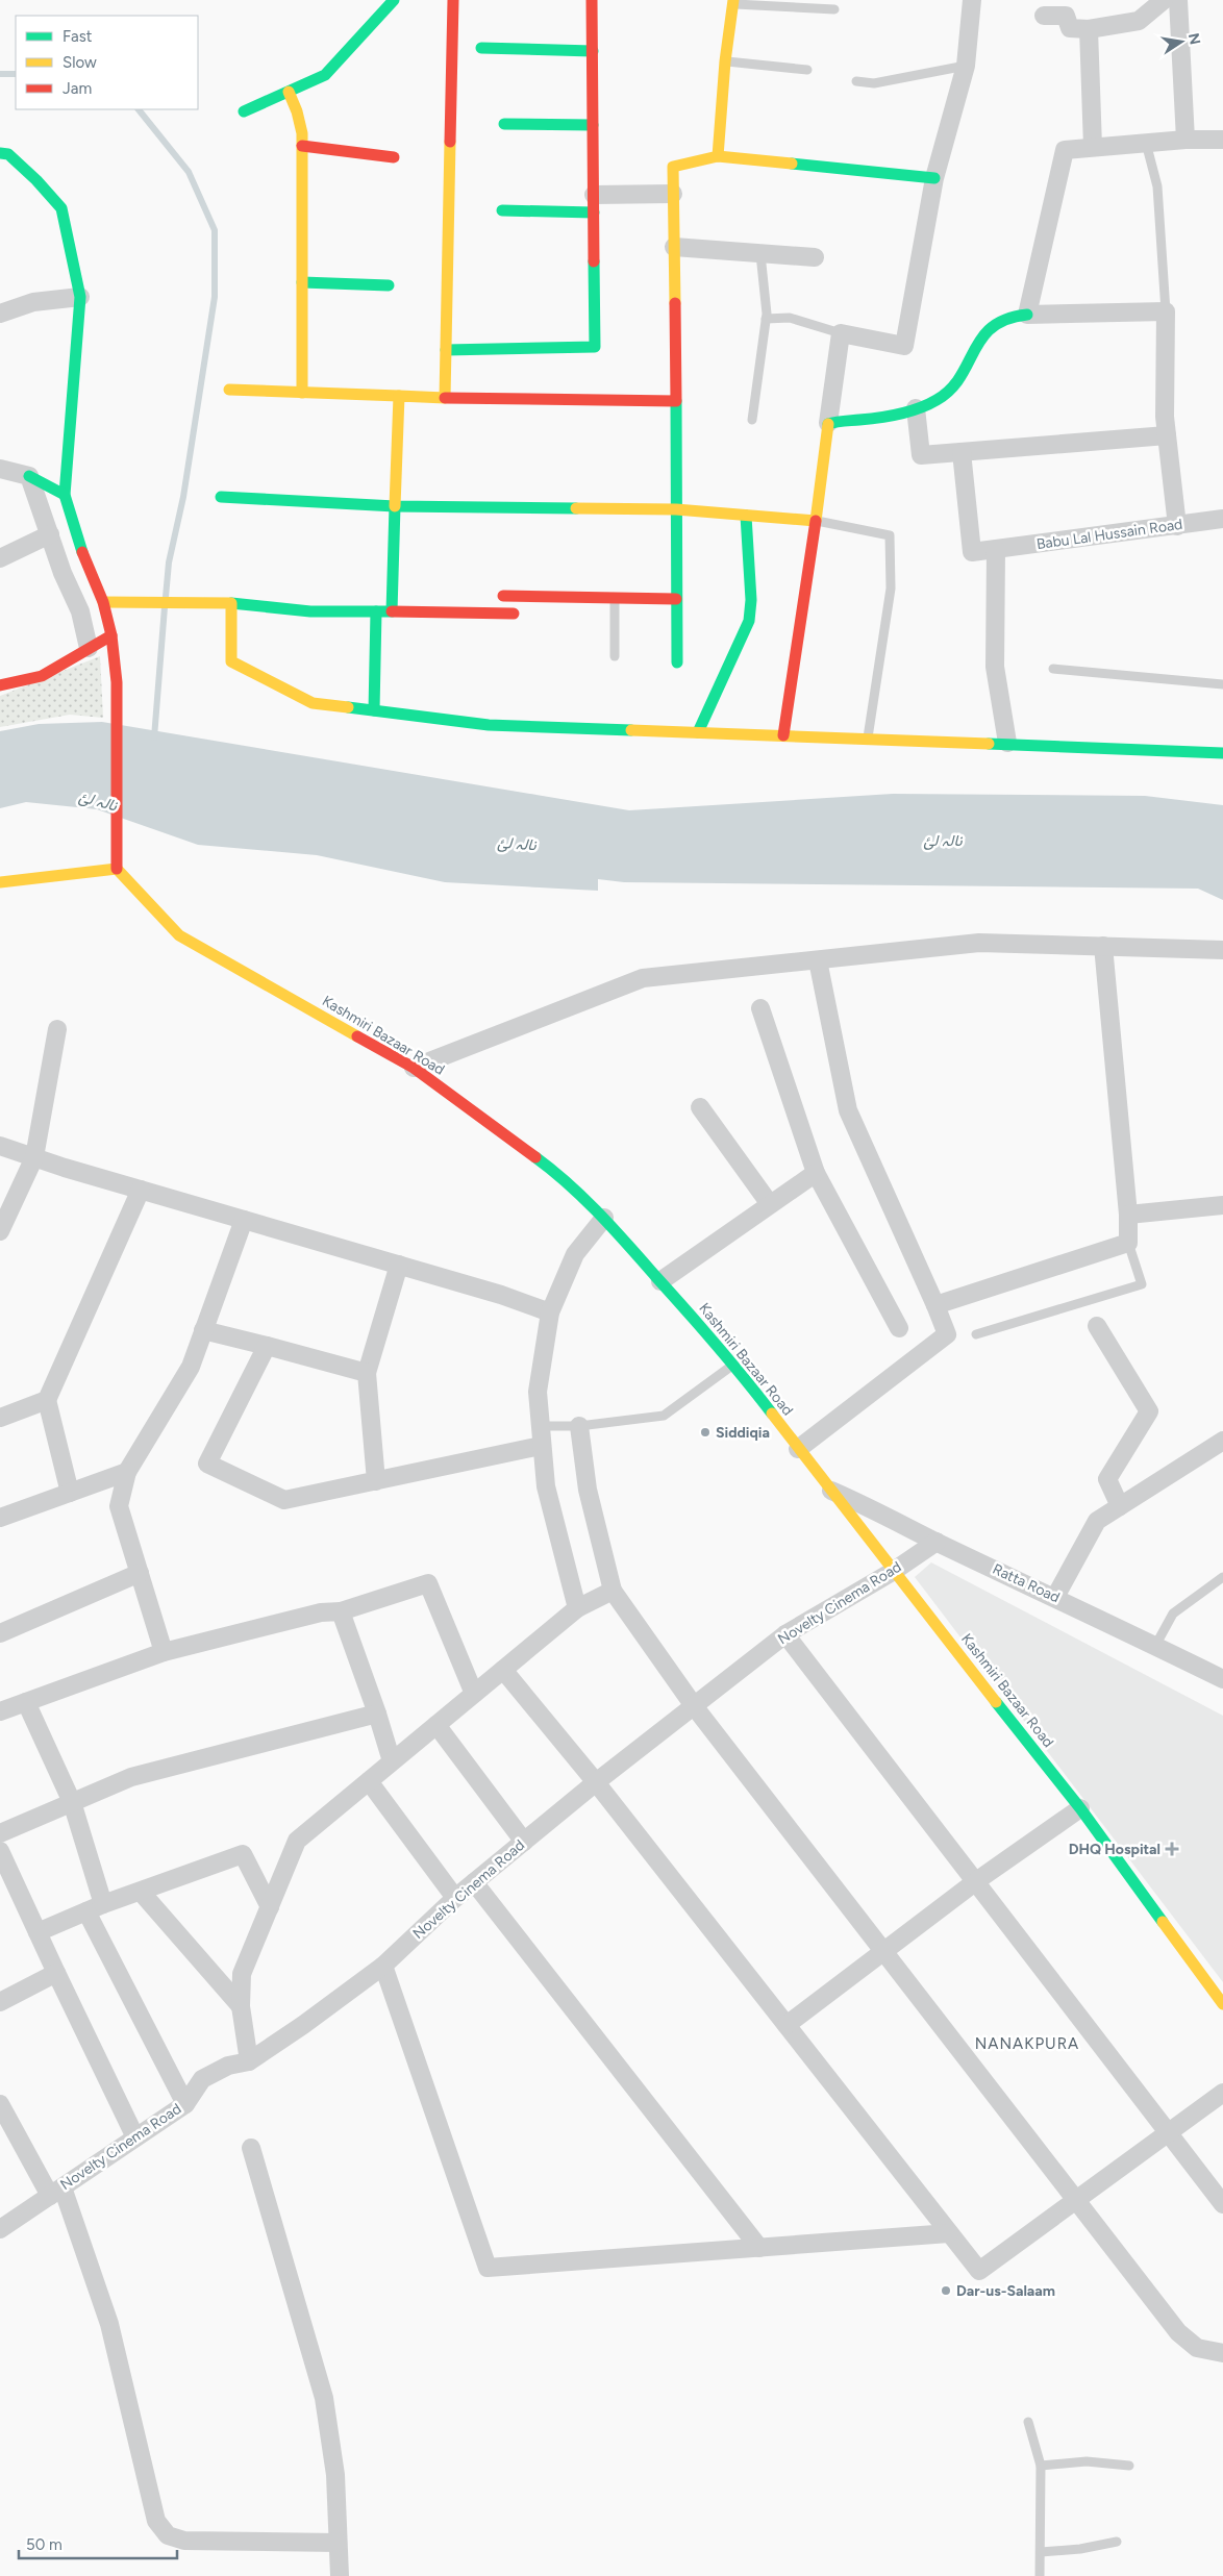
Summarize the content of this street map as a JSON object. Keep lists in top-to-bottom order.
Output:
{
  "streets": {
    "street": [
      "Babu Lal Hussain Road",
      "Kashmiri Bazaar Road",
      "Ratta Road",
      "Novelty Cinema Road"
    ]
  },
  "crossings": [
    ["Kashmiri Bazaar Road", "Ratta Road"],
    ["Kashmiri Bazaar Road", "Novelty Cinema Road"],
    ["Ratta Road", "Novelty Cinema Road"]
  ],
  "districts": ["NANAKPURA"],
  "water": ["نالہ لئ"],
  "places": {
    "other": ["Siddiqia", "Dar-us-Salaam"],
    "health": ["DHQ Hospital"]
  },
  "legend": ["Fast", "Slow", "Jam"],
  "scale_bar": "50 m",
  "north": "right"
}
